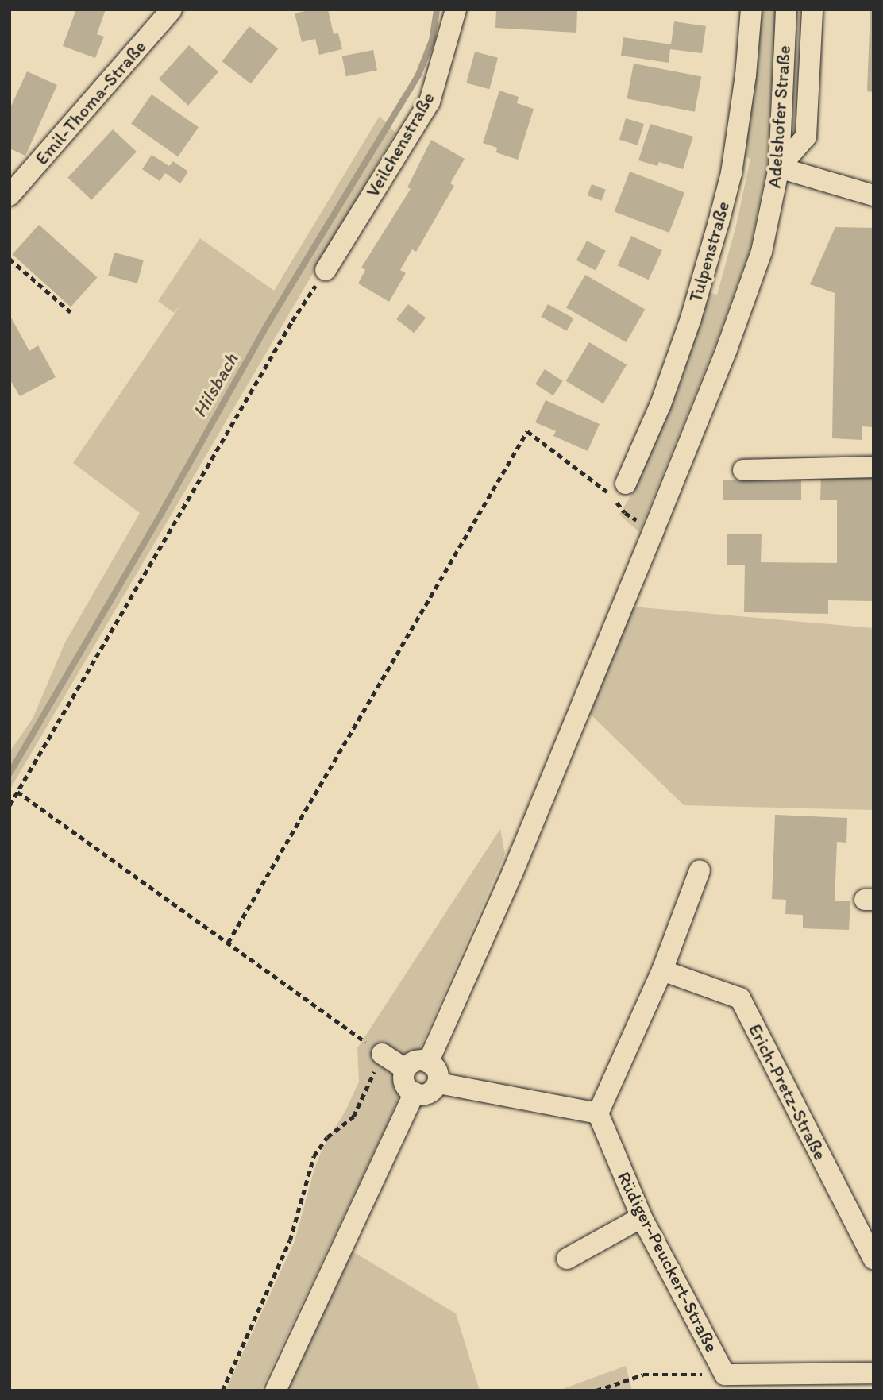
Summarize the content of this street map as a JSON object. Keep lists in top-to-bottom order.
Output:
{
  "streets": {
    "street": [
      "Emil-Thoma-Straße",
      "Adelshofer Straße",
      "Veilchenstraße",
      "Tulpenstraße",
      "Erich-Pretz-Straße",
      "Rüdiger-Peuckert-Straße"
    ]
  },
  "water": ["Hilsbach"]
}
